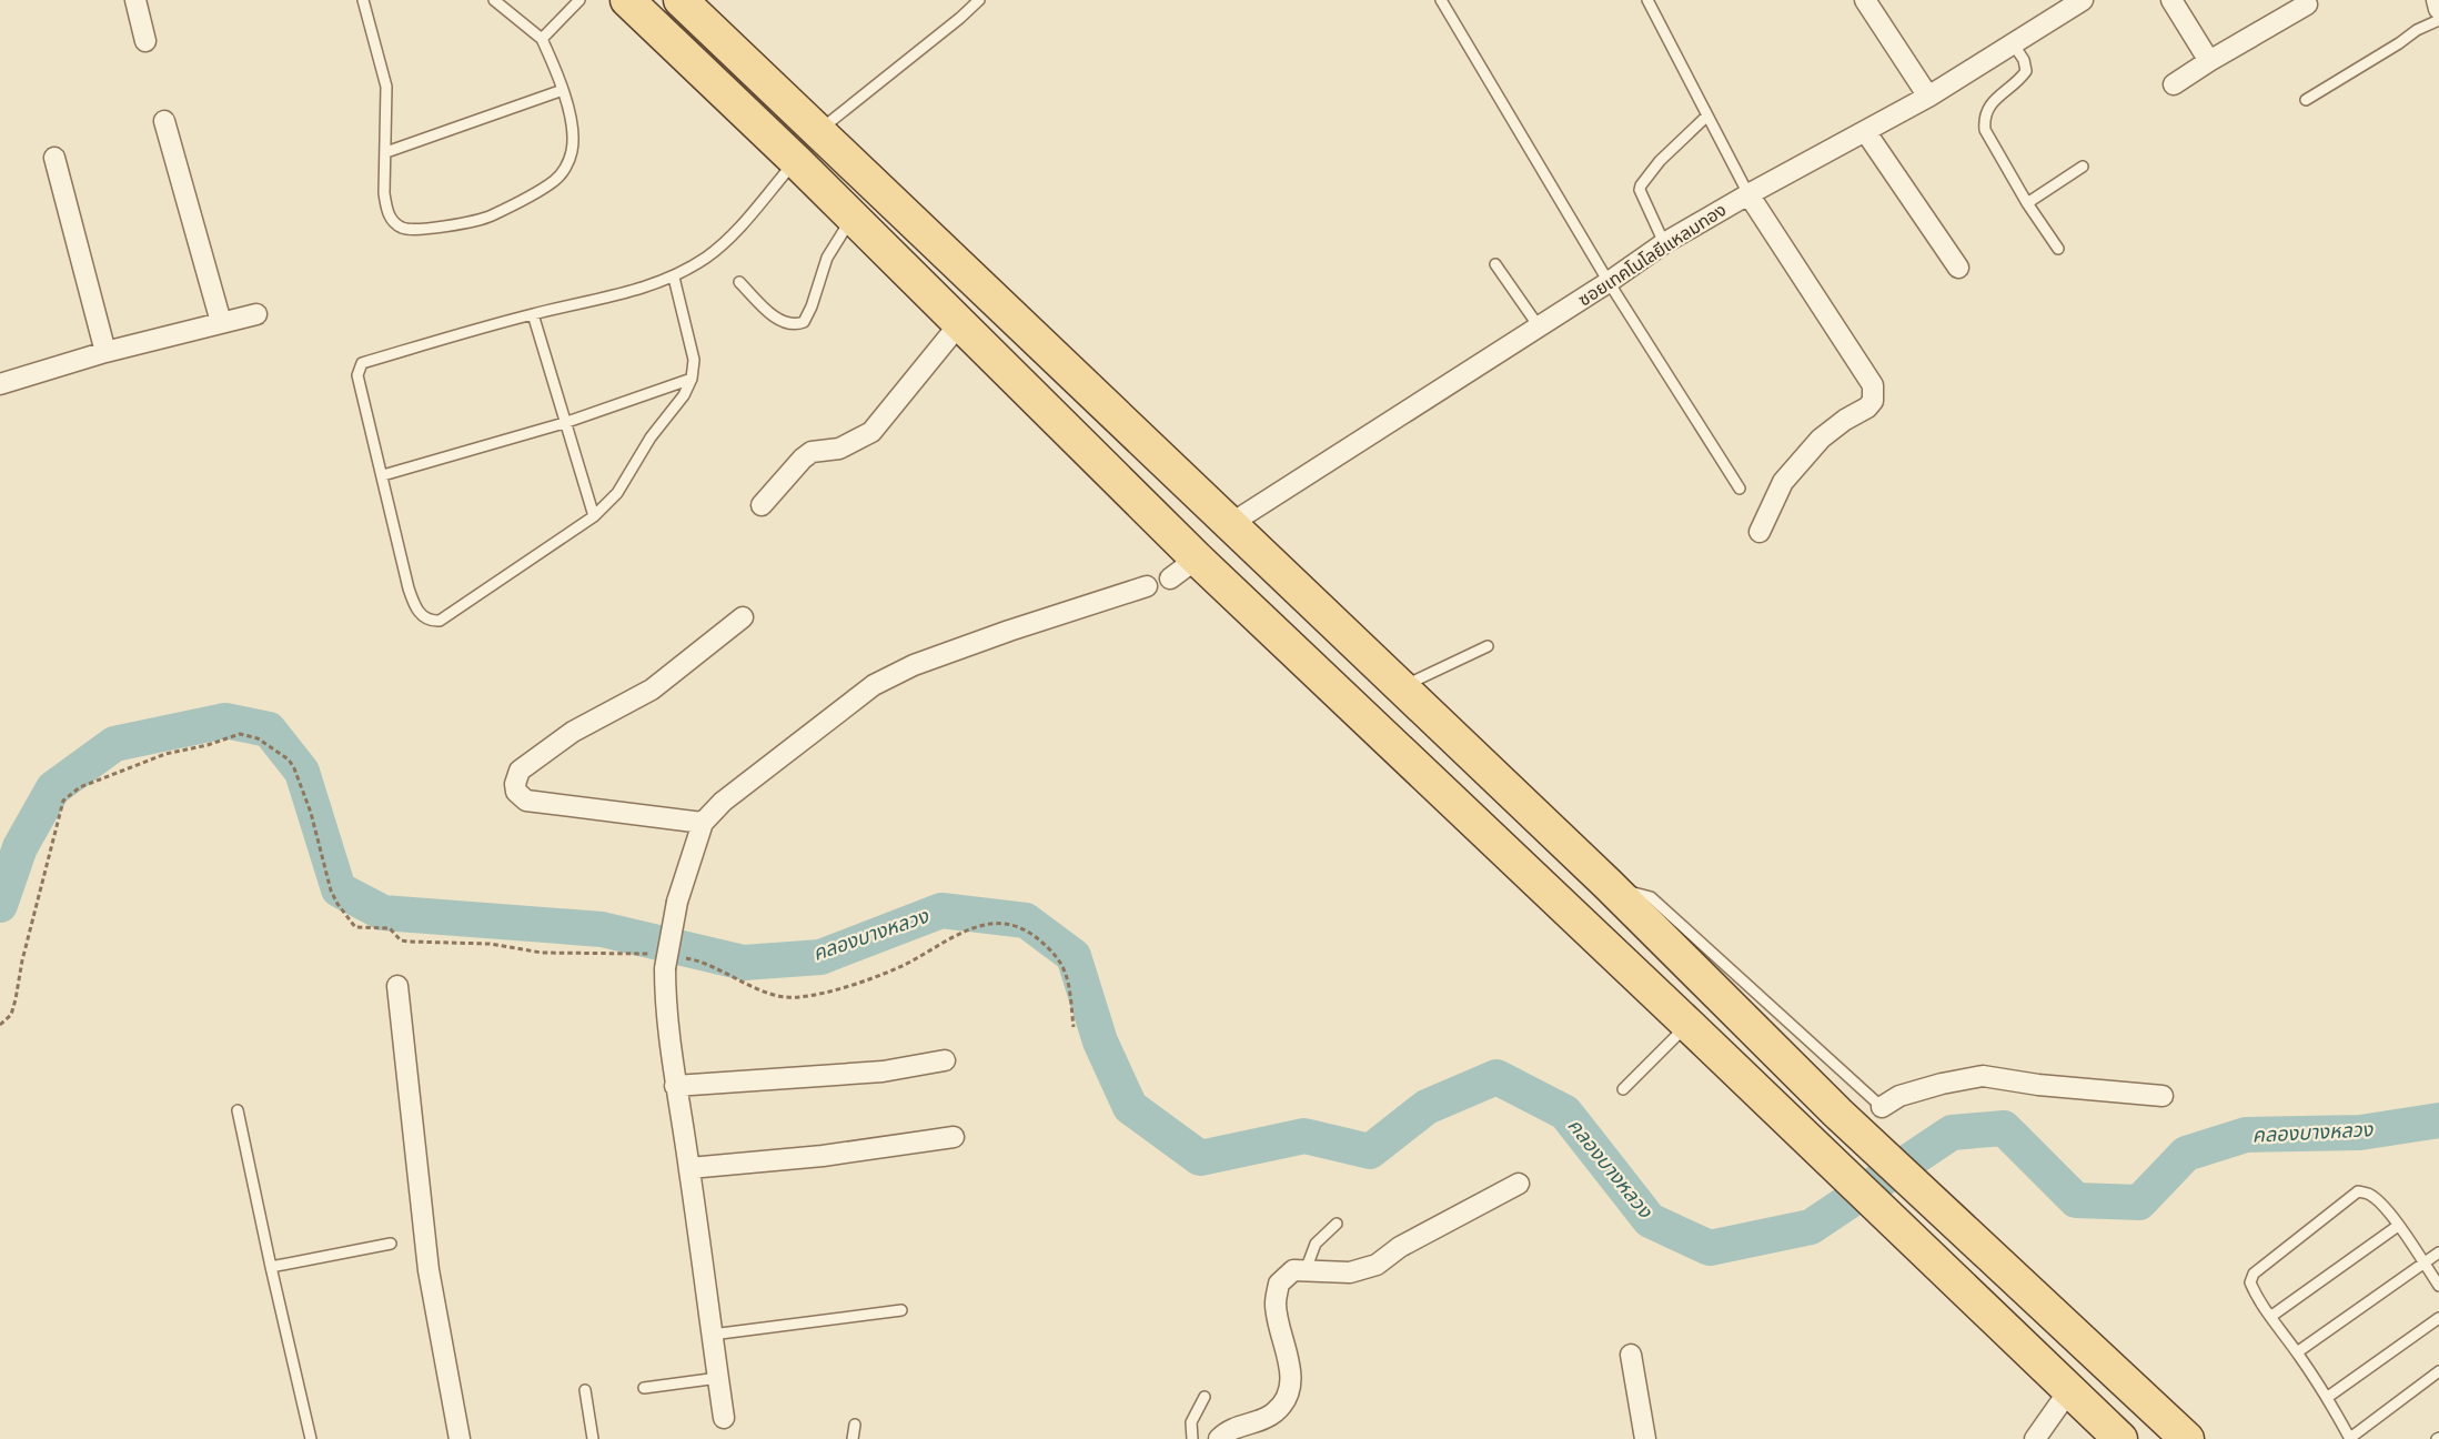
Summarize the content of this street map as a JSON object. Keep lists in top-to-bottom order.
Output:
{
  "streets": {
    "street": ["ซอยเทคโนโลยีแหลมทอง"]
  },
  "water": ["คลองบางหลวง"]
}
